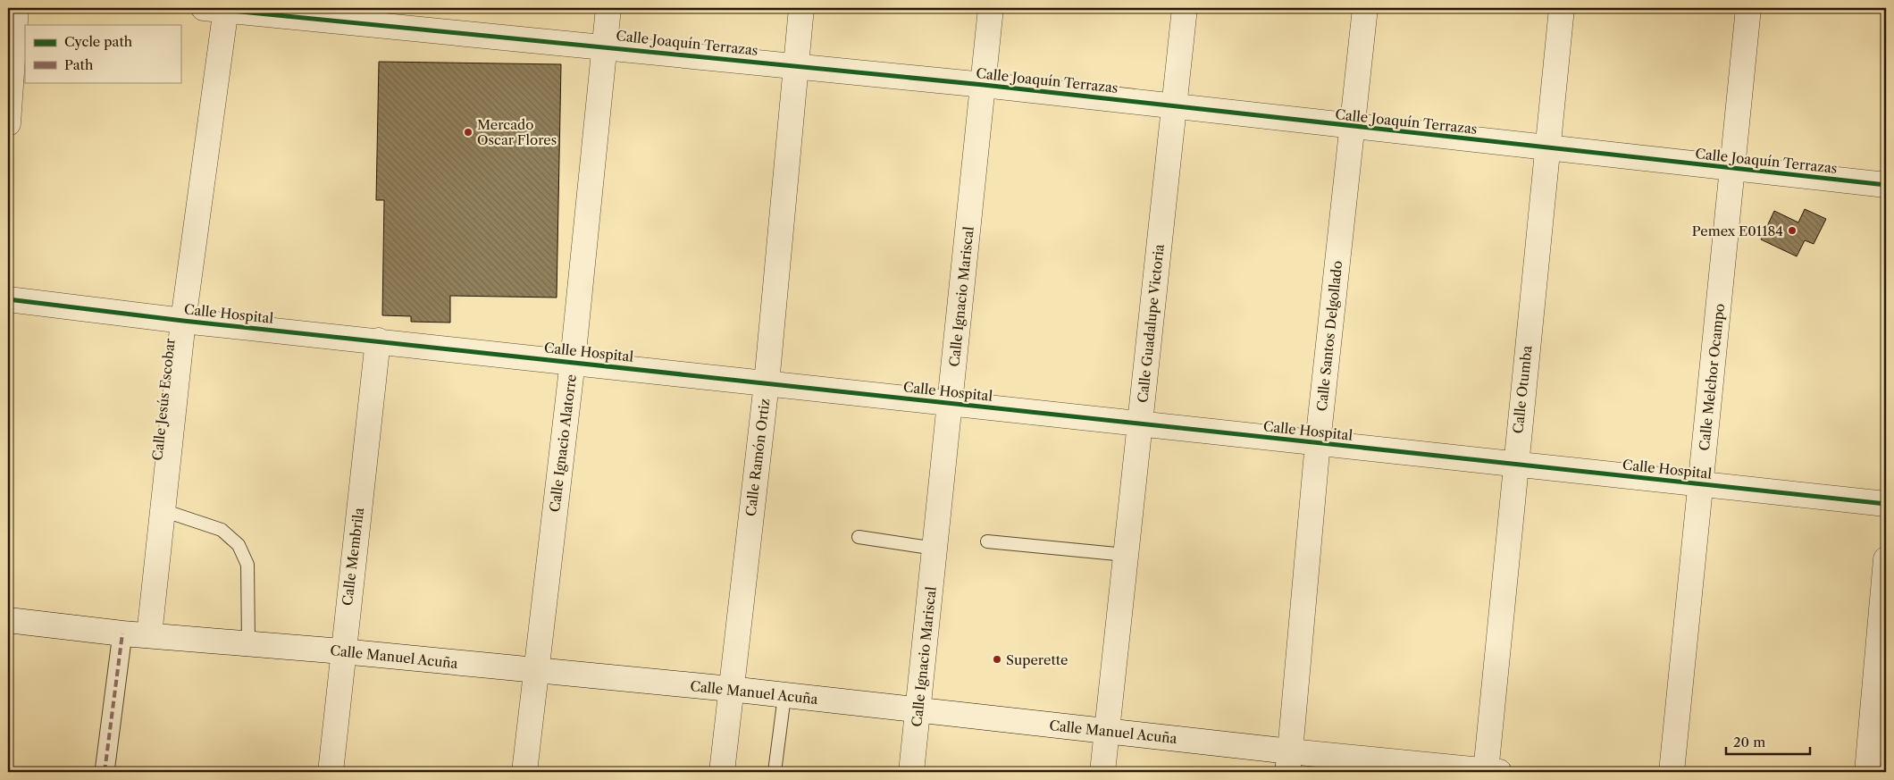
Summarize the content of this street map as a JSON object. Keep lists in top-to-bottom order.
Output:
{
  "streets": {
    "street": [
      "Calle Joaquín Terrazas",
      "Calle Ignacio Mariscal",
      "Calle Hospital",
      "Calle Guadalupe Victoria",
      "Calle Santos Delgollado",
      "Calle Melchor Ocampo",
      "Calle Otumba",
      "Calle Jesús Escobar",
      "Calle Ignacio Alatorre",
      "Calle Ramón Ortiz",
      "Calle Membrila",
      "Calle Manuel Acuña"
    ]
  },
  "crossings": [
    ["Calle Joaquín Terrazas", "Calle Ignacio Mariscal"],
    ["Calle Joaquín Terrazas", "Calle Guadalupe Victoria"],
    ["Calle Joaquín Terrazas", "Calle Santos Delgollado"],
    ["Calle Joaquín Terrazas", "Calle Melchor Ocampo"],
    ["Calle Joaquín Terrazas", "Calle Otumba"],
    ["Calle Joaquín Terrazas", "Calle Jesús Escobar"],
    ["Calle Joaquín Terrazas", "Calle Ignacio Alatorre"],
    ["Calle Joaquín Terrazas", "Calle Ramón Ortiz"],
    ["Calle Ignacio Mariscal", "Calle Hospital"],
    ["Calle Ignacio Mariscal", "Calle Manuel Acuña"],
    ["Calle Hospital", "Calle Guadalupe Victoria"],
    ["Calle Hospital", "Calle Santos Delgollado"],
    ["Calle Hospital", "Calle Melchor Ocampo"],
    ["Calle Hospital", "Calle Otumba"],
    ["Calle Hospital", "Calle Jesús Escobar"],
    ["Calle Hospital", "Calle Ignacio Alatorre"],
    ["Calle Hospital", "Calle Ramón Ortiz"],
    ["Calle Hospital", "Calle Membrila"],
    ["Calle Guadalupe Victoria", "Calle Manuel Acuña"],
    ["Calle Santos Delgollado", "Calle Manuel Acuña"],
    ["Calle Otumba", "Calle Manuel Acuña"],
    ["Calle Jesús Escobar", "Calle Manuel Acuña"],
    ["Calle Ignacio Alatorre", "Calle Manuel Acuña"],
    ["Calle Ramón Ortiz", "Calle Manuel Acuña"],
    ["Calle Membrila", "Calle Manuel Acuña"]
  ],
  "places": ["Mercado Oscar Flores", "Pemex E01184", "Superette"],
  "legend": ["Cycle path", "Path"],
  "scale_bar": "20 m"
}
